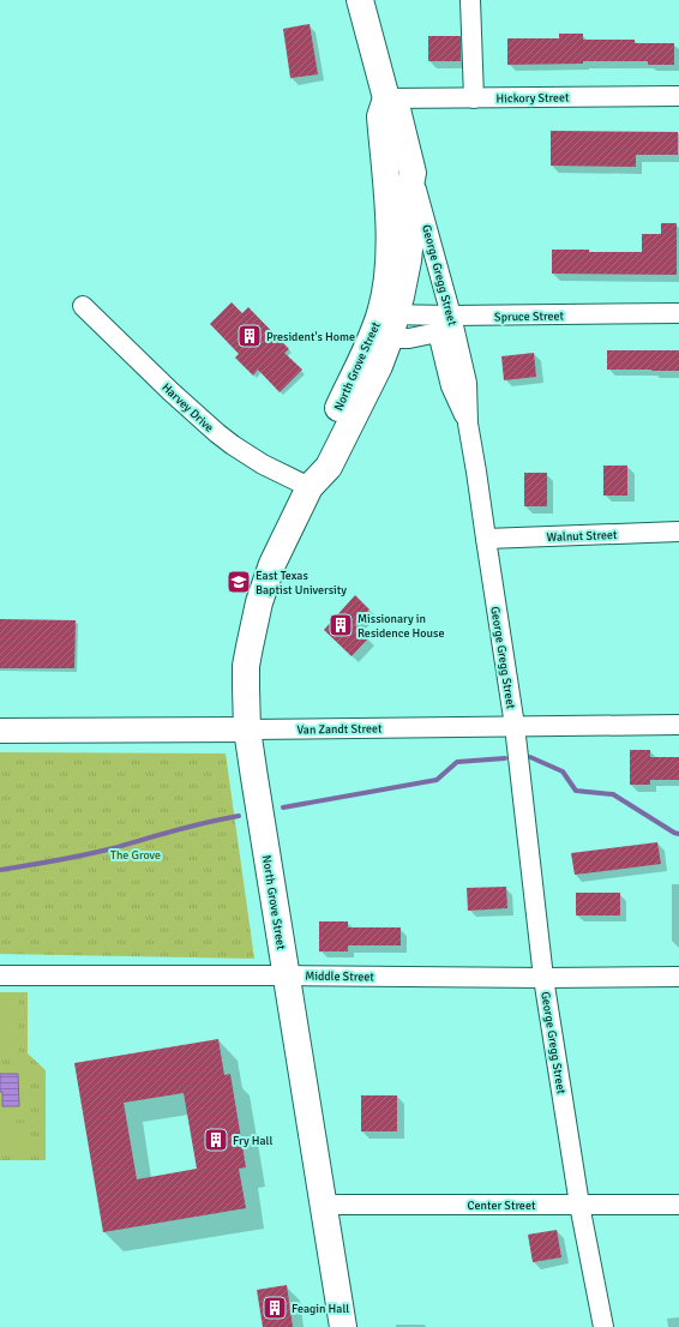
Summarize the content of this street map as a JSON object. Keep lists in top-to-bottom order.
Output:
{
  "streets": {
    "main road": ["George Gregg Street", "North Grove Street"],
    "street": [
      "Hickory Street",
      "Spruce Street",
      "Harvey Drive",
      "Walnut Street",
      "Van Zandt Street",
      "Middle Street",
      "Center Street"
    ]
  },
  "crossings": [
    ["Hickory Street", "George Gregg Street"],
    ["Hickory Street", "North Grove Street"],
    ["George Gregg Street", "Spruce Street"],
    ["George Gregg Street", "North Grove Street"],
    ["George Gregg Street", "Walnut Street"],
    ["George Gregg Street", "Van Zandt Street"],
    ["George Gregg Street", "Middle Street"],
    ["George Gregg Street", "Center Street"],
    ["Spruce Street", "North Grove Street"],
    ["North Grove Street", "Harvey Drive"],
    ["North Grove Street", "Van Zandt Street"],
    ["North Grove Street", "Middle Street"],
    ["North Grove Street", "Center Street"]
  ],
  "parks": ["The Grove"],
  "places": {
    "building": [
      "President's Home",
      "Missionary in Residence House",
      "Fry Hall",
      "Feagin Hall"
    ],
    "school or university": ["East Texas Baptist University"]
  }
}
